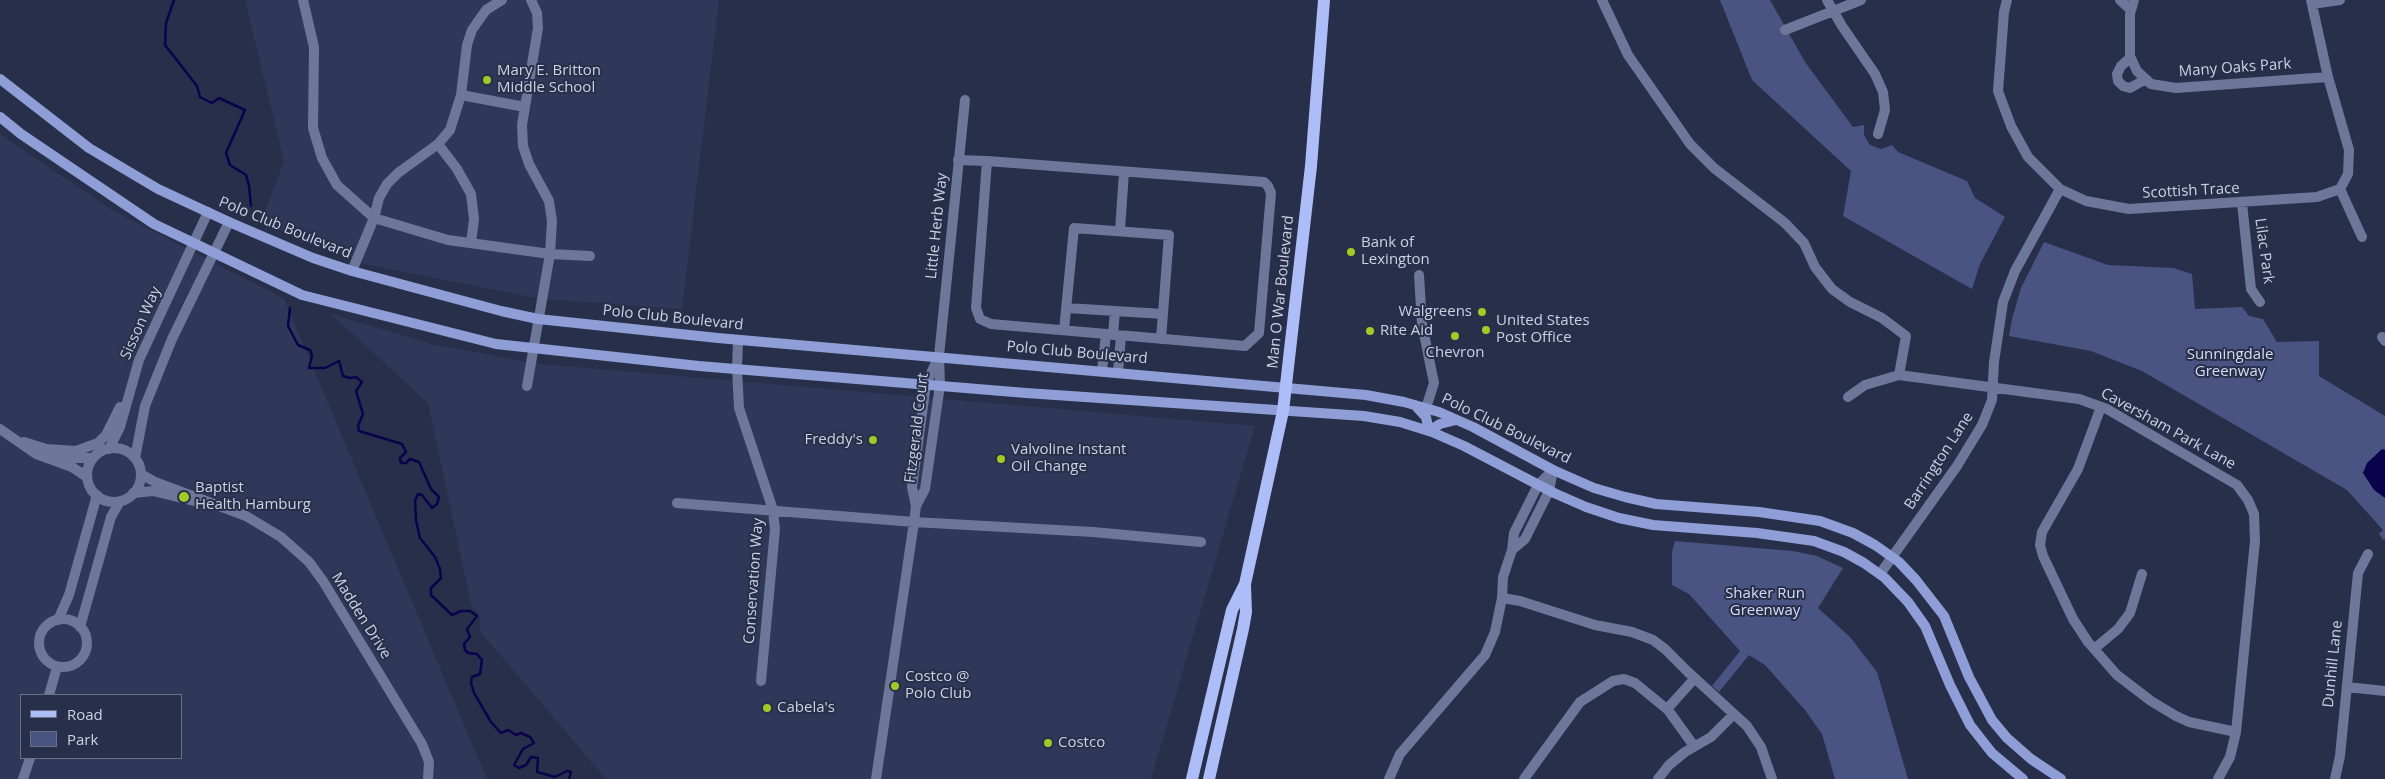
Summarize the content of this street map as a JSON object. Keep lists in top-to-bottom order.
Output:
{
  "streets": {
    "main road": ["Man O War Boulevard"],
    "street": [
      "Many Oaks Park",
      "Scottish Trace",
      "Little Herb Way",
      "Polo Club Boulevard",
      "Lilac Park",
      "Sisson Way",
      "Fitzgerald Court",
      "Caversham Park Lane",
      "Barrington Lane",
      "Conservation Way",
      "Madden Drive",
      "Dunhill Lane"
    ]
  },
  "crossings": [
    ["Scottish Trace", "Lilac Park"],
    ["Scottish Trace", "Barrington Lane"],
    ["Little Herb Way", "Polo Club Boulevard"],
    ["Little Herb Way", "Fitzgerald Court"],
    ["Polo Club Boulevard", "Man O War Boulevard"],
    ["Polo Club Boulevard", "Sisson Way"],
    ["Polo Club Boulevard", "Fitzgerald Court"],
    ["Polo Club Boulevard", "Barrington Lane"],
    ["Polo Club Boulevard", "Conservation Way"],
    ["Sisson Way", "Madden Drive"],
    ["Caversham Park Lane", "Barrington Lane"]
  ],
  "parks": ["Sunningdale Greenway", "Shaker Run Greenway"],
  "places": [
    "Mary E. Britton Middle School",
    "Bank of Lexington",
    "Walgreens",
    "United States Post Office",
    "Rite Aid",
    "Chevron",
    "Freddy's",
    "Valvoline Instant Oil Change",
    "Baptist Health Hamburg",
    "Costco @ Polo Club",
    "Cabela's",
    "Costco"
  ],
  "legend": ["Road", "Park"]
}
